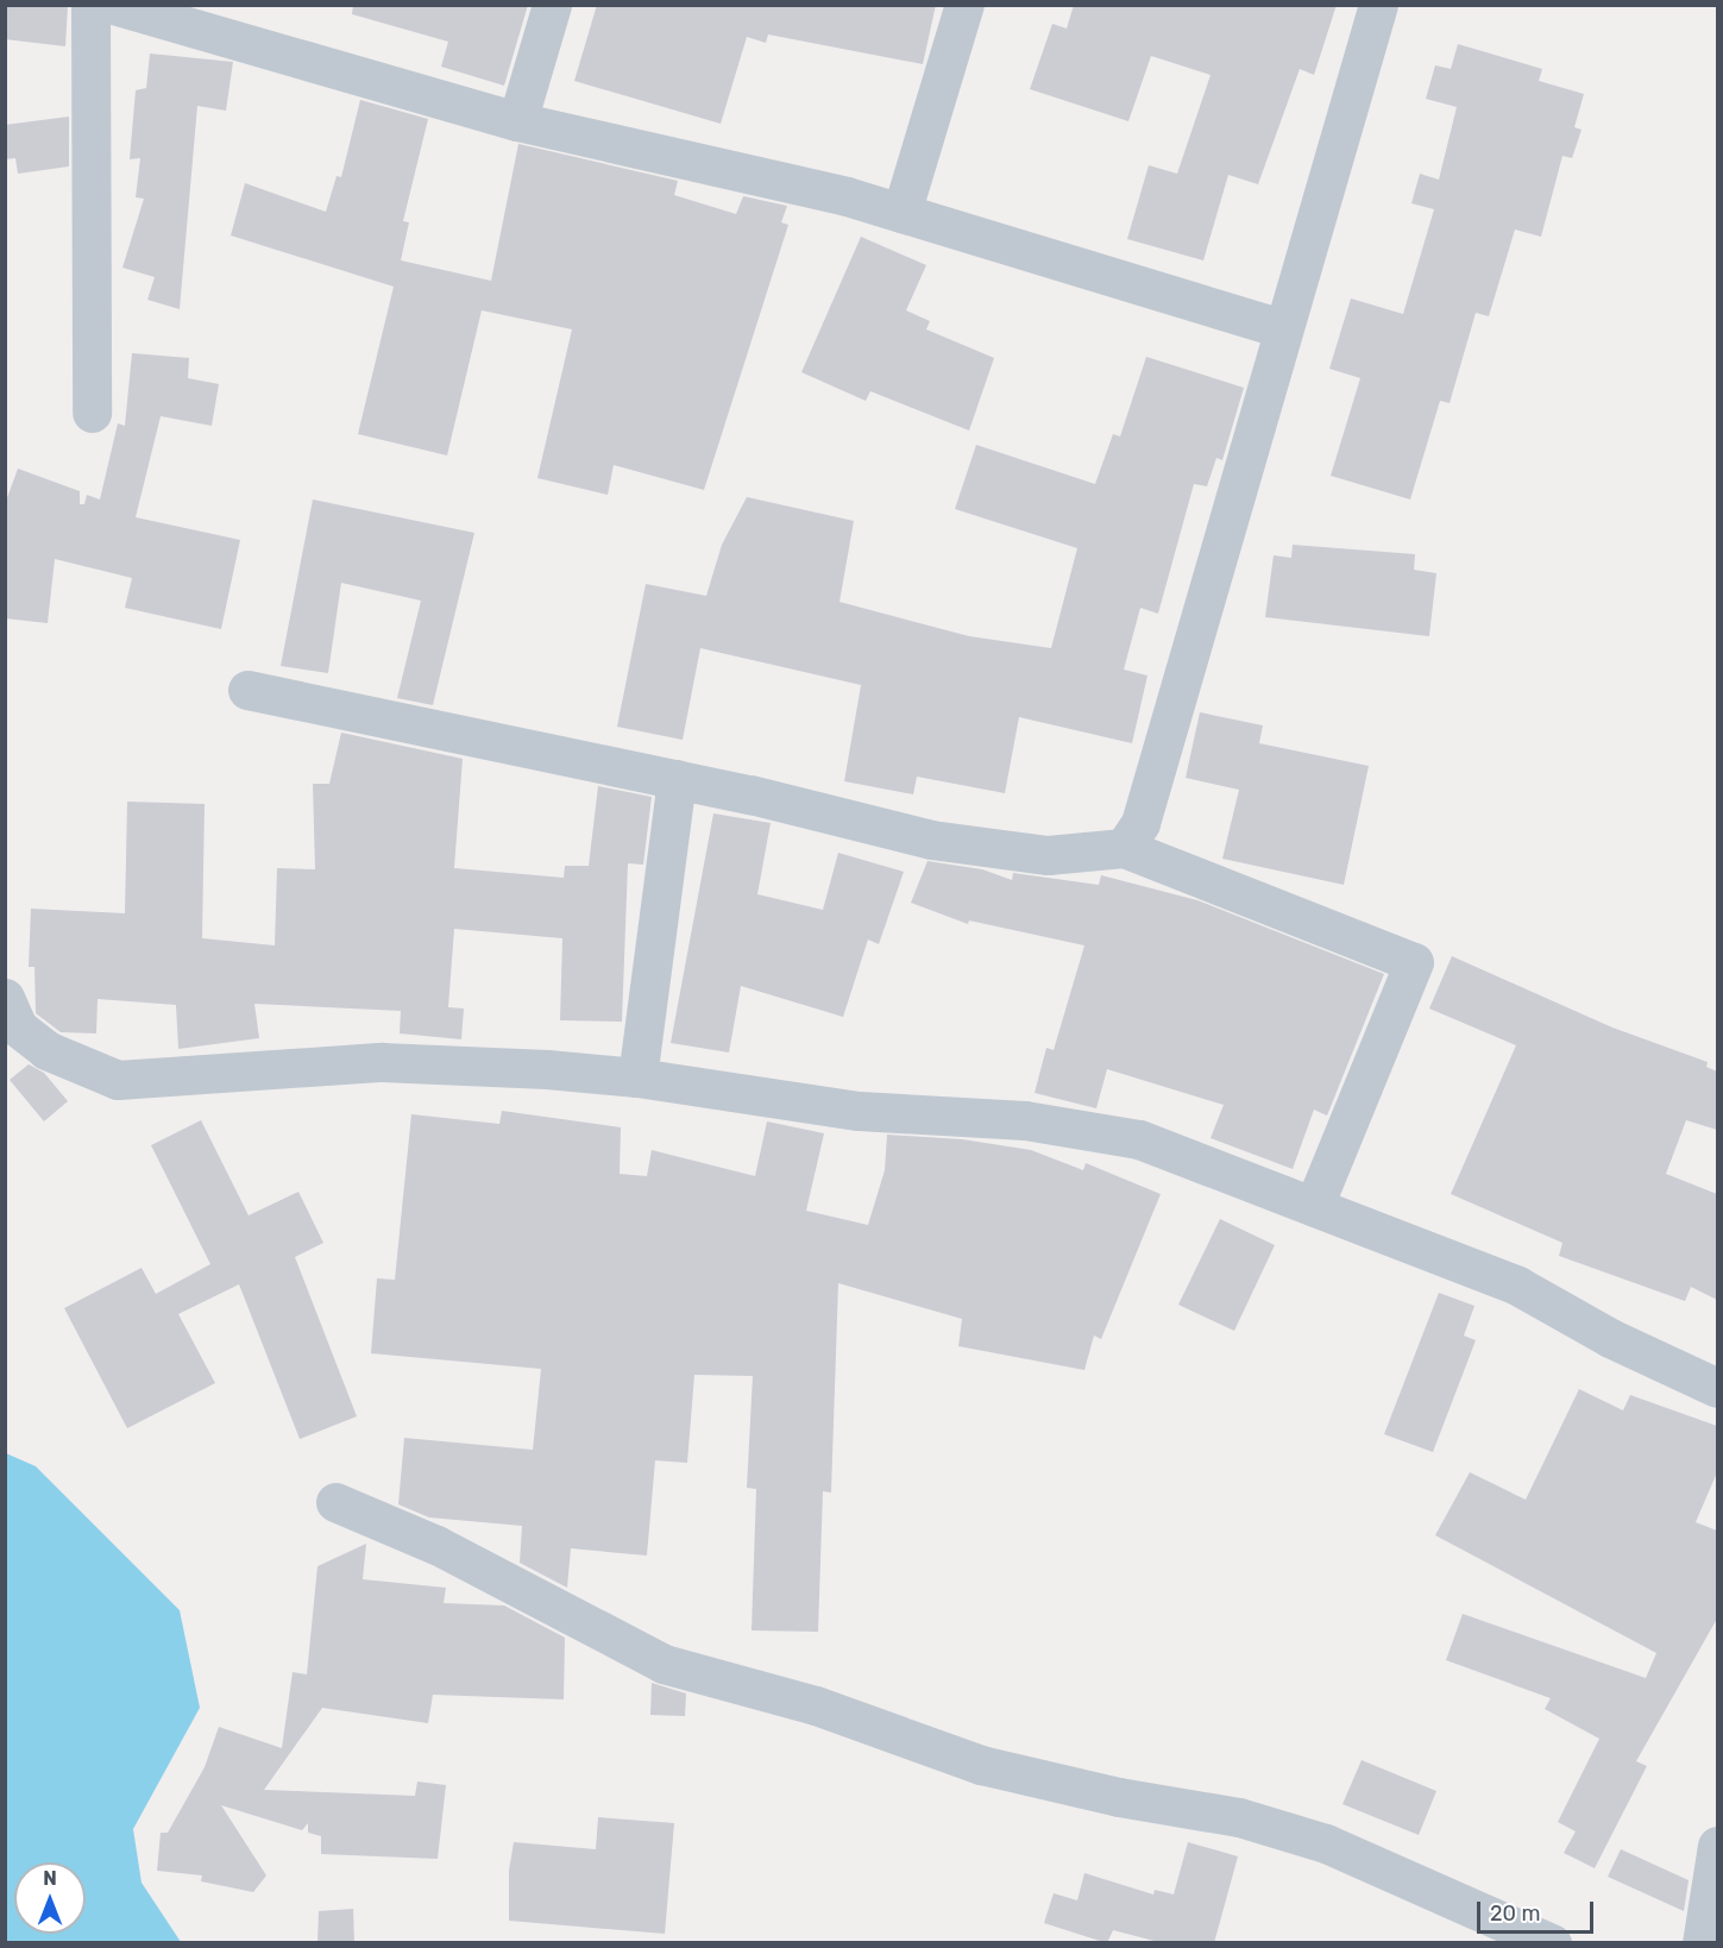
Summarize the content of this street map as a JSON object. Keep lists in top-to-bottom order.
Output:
{
  "scale_bar": "20 m",
  "north": "top"
}
